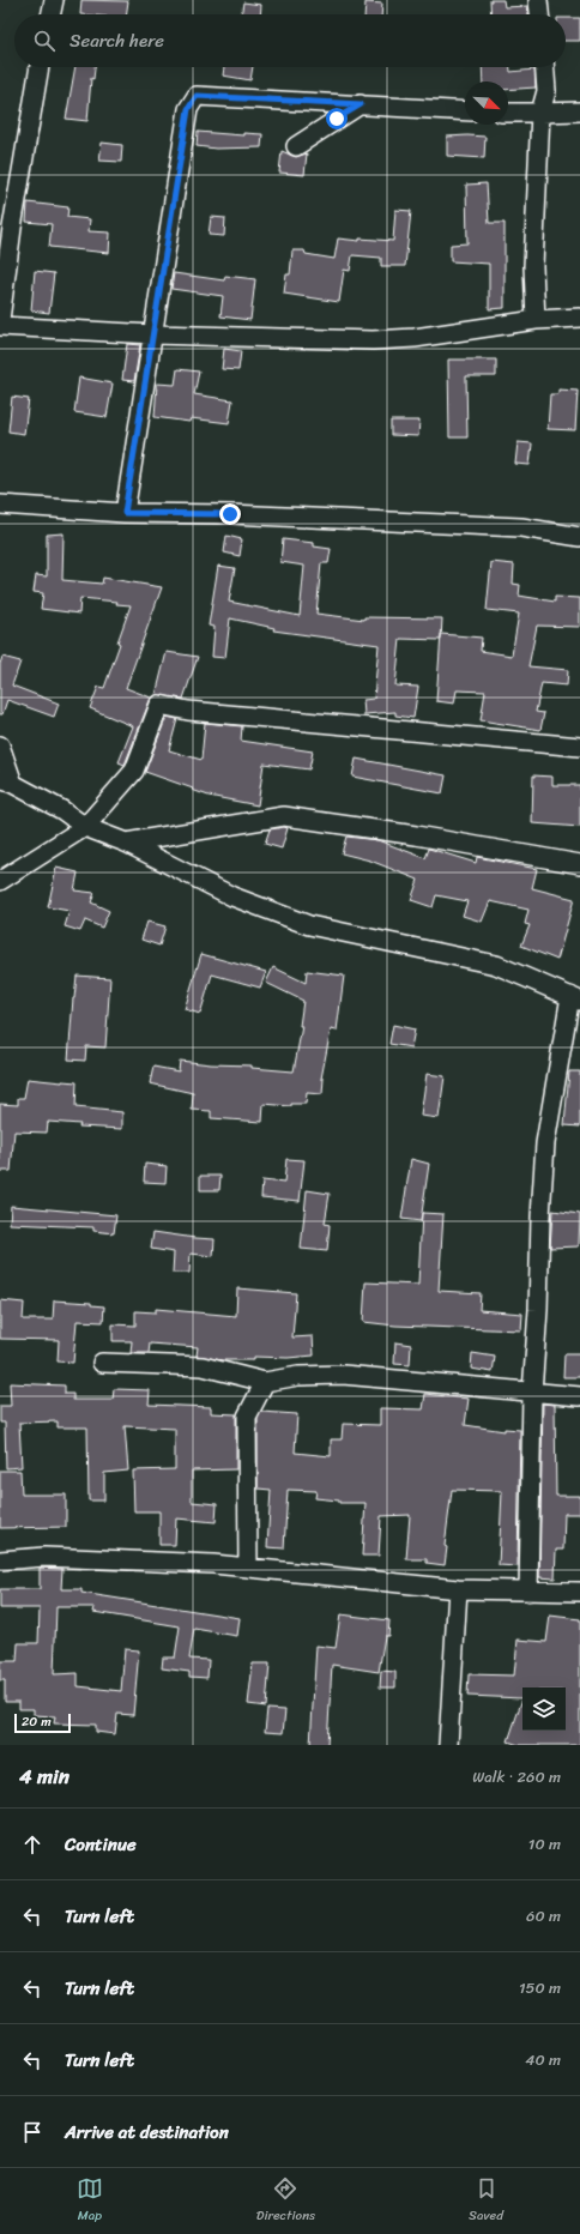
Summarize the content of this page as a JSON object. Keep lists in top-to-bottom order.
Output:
{
  "scale_bar": "20 m",
  "north": "bottom right",
  "page": {
    "search": "Search here",
    "scale": "20 m",
    "heading": ["4 min", "Walk · 260 m"],
    "list": [
      ["Continue", "10 m"],
      ["Turn left", "60 m"],
      ["Turn left", "150 m"],
      ["Turn left", "40 m"],
      "Arrive at destination"
    ],
    "nav": ["Map", "Directions", "Saved"]
  }
}
